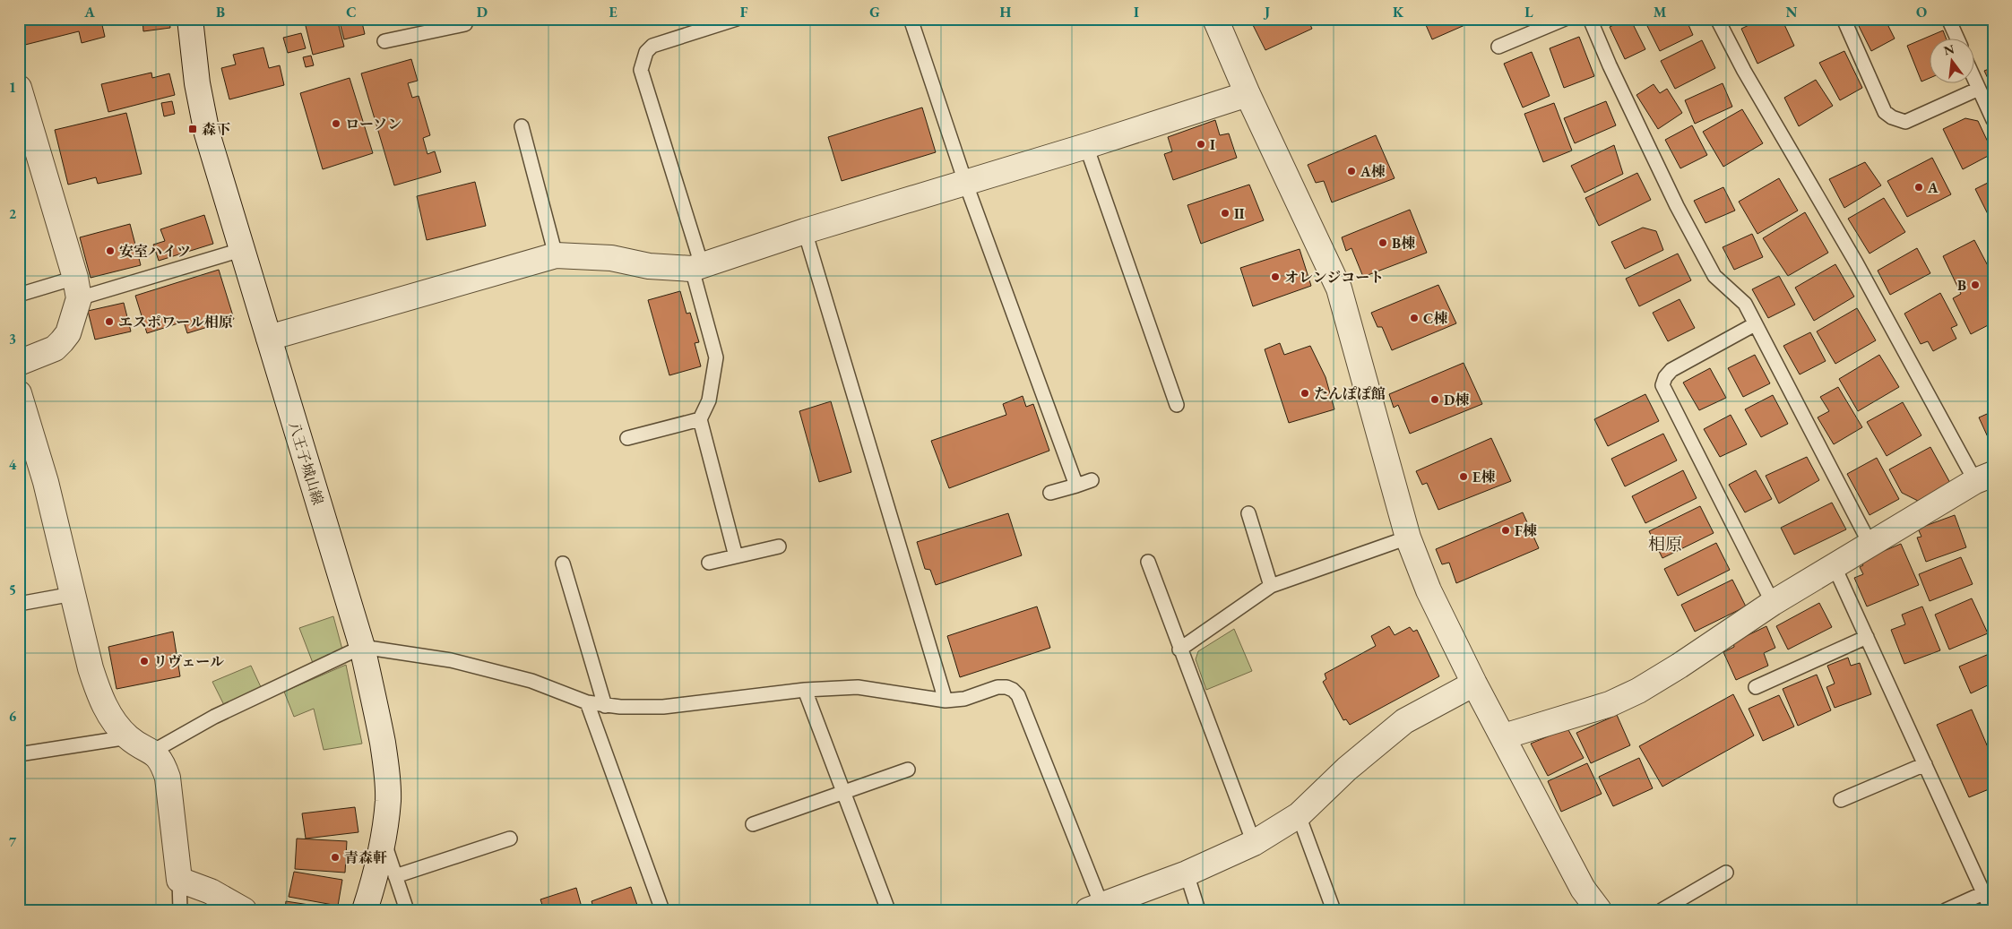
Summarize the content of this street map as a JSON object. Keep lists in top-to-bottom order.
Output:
{
  "streets": {
    "street": ["八王子城山線"]
  },
  "districts": ["相原"],
  "places": {
    "other": [
      "ローソン",
      "Ⅰ",
      "A棟",
      "A",
      "Ⅱ",
      "B棟",
      "安室ハイツ",
      "オレンジコート",
      "B",
      "C棟",
      "エスポワール相原",
      "たんぽぽ館",
      "D棟",
      "E棟",
      "F棟",
      "リヴェール",
      "青森軒"
    ],
    "transit": ["森下"]
  },
  "north": "top",
  "grid": {
    "columns": [
      "A",
      "B",
      "C",
      "D",
      "E",
      "F",
      "G",
      "H",
      "I",
      "J",
      "K",
      "L",
      "M",
      "N",
      "O"
    ],
    "rows": [
      "1",
      "2",
      "3",
      "4",
      "5",
      "6",
      "7"
    ]
  }
}
